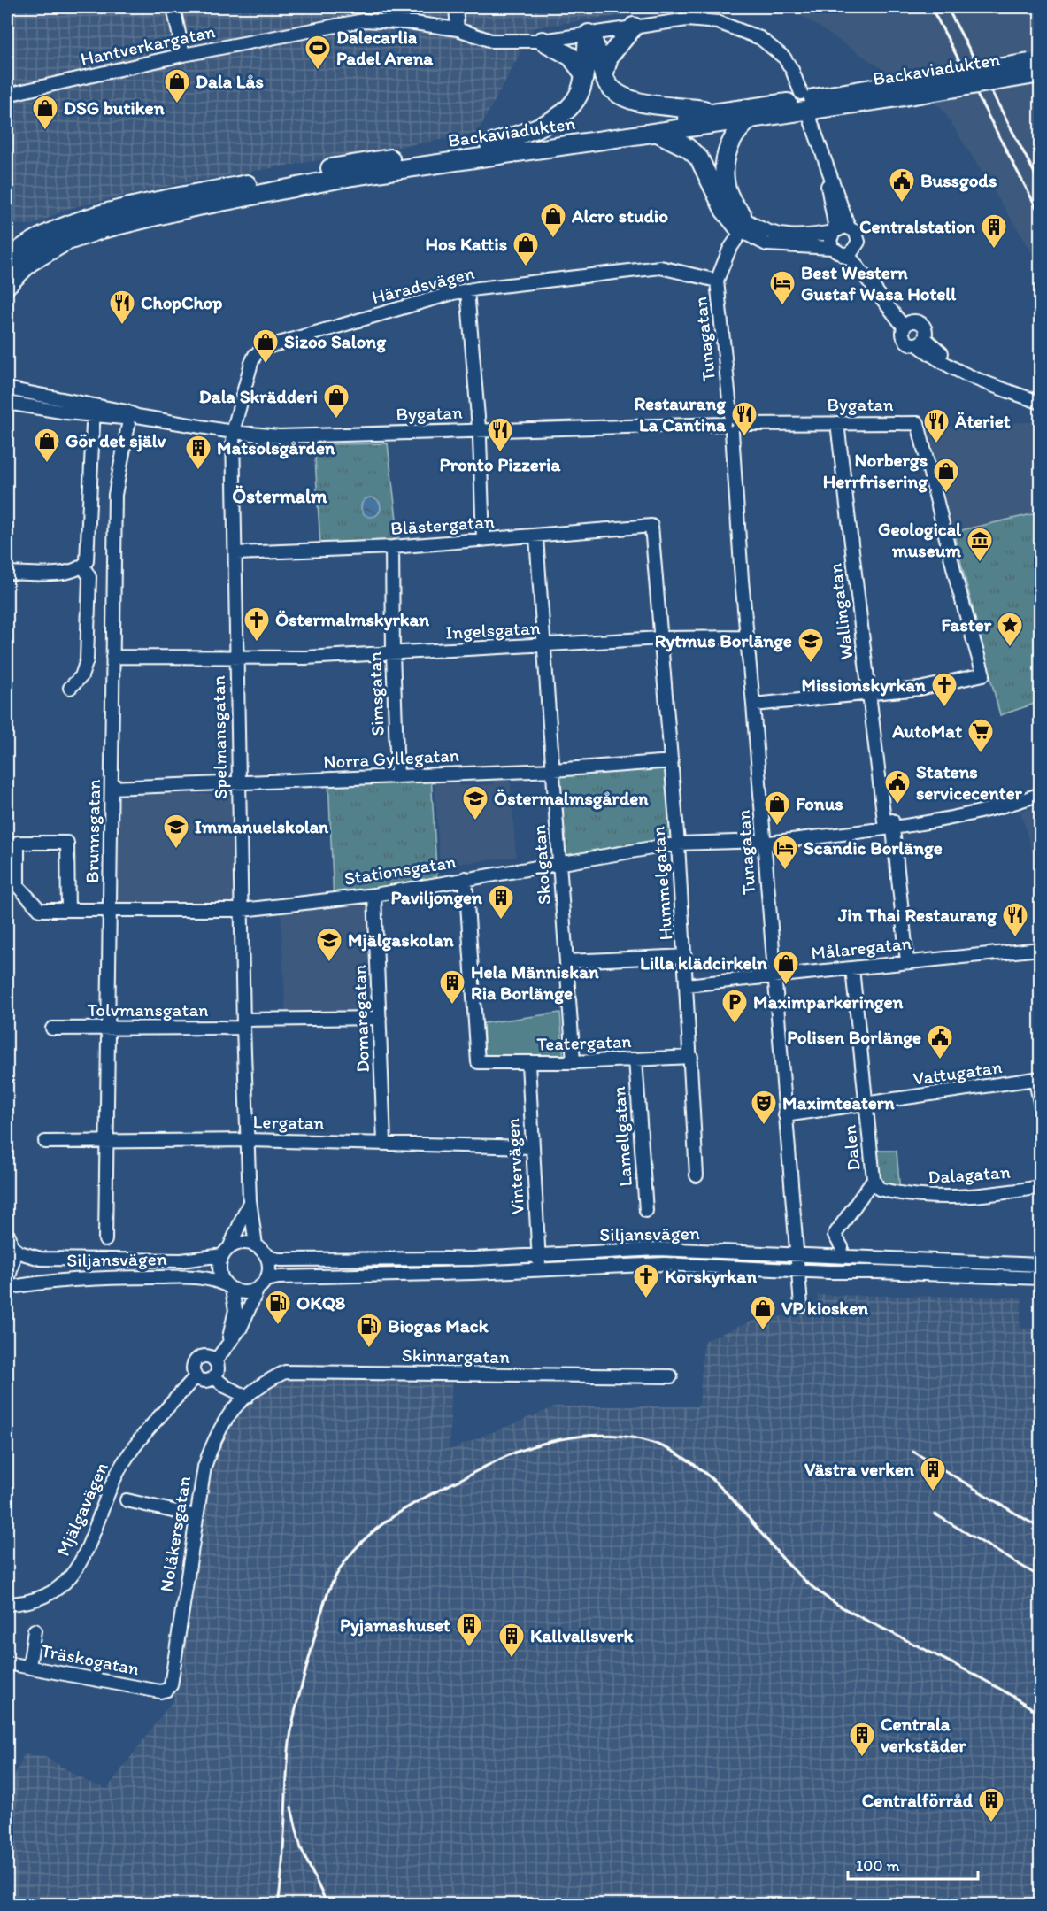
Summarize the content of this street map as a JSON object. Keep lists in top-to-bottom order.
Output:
{
  "streets": {
    "highway": ["Backaviadukten"],
    "street": [
      "Hantverkargatan",
      "Häradsvägen",
      "Tunagatan",
      "Bygatan",
      "Blästergatan",
      "Wallingatan",
      "Ingelsgatan",
      "Simsgatan",
      "Spelmansgatan",
      "Norra Gyllegatan",
      "Brunnsgatan",
      "Skolgatan",
      "Stationsgatan",
      "Hummelgatan",
      "Målaregatan",
      "Tolvmansgatan",
      "Domaregatan",
      "Teatergatan",
      "Vattugatan",
      "Lergatan",
      "Lamellgatan",
      "Dalen",
      "Vintervägen",
      "Dalagatan",
      "Siljansvägen",
      "Skinnargatan",
      "Mjälgavägen",
      "Nolåkersgatan",
      "Träskogatan"
    ]
  },
  "crossings": [
    ["Häradsvägen", "Tunagatan"],
    ["Häradsvägen", "Bygatan"],
    ["Häradsvägen", "Spelmansgatan"],
    ["Tunagatan", "Bygatan"],
    ["Tunagatan", "Ingelsgatan"],
    ["Tunagatan", "Stationsgatan"],
    ["Tunagatan", "Målaregatan"],
    ["Tunagatan", "Vattugatan"],
    ["Tunagatan", "Siljansvägen"],
    ["Bygatan", "Wallingatan"],
    ["Bygatan", "Spelmansgatan"],
    ["Bygatan", "Brunnsgatan"],
    ["Blästergatan", "Simsgatan"],
    ["Blästergatan", "Spelmansgatan"],
    ["Blästergatan", "Skolgatan"],
    ["Blästergatan", "Hummelgatan"],
    ["Wallingatan", "Stationsgatan"],
    ["Wallingatan", "Målaregatan"],
    ["Ingelsgatan", "Simsgatan"],
    ["Ingelsgatan", "Spelmansgatan"],
    ["Ingelsgatan", "Brunnsgatan"],
    ["Ingelsgatan", "Skolgatan"],
    ["Ingelsgatan", "Hummelgatan"],
    ["Simsgatan", "Norra Gyllegatan"],
    ["Spelmansgatan", "Norra Gyllegatan"],
    ["Spelmansgatan", "Stationsgatan"],
    ["Spelmansgatan", "Tolvmansgatan"],
    ["Spelmansgatan", "Lergatan"],
    ["Spelmansgatan", "Siljansvägen"],
    ["Norra Gyllegatan", "Brunnsgatan"],
    ["Norra Gyllegatan", "Skolgatan"],
    ["Norra Gyllegatan", "Hummelgatan"],
    ["Brunnsgatan", "Stationsgatan"],
    ["Brunnsgatan", "Tolvmansgatan"],
    ["Brunnsgatan", "Lergatan"],
    ["Skolgatan", "Stationsgatan"],
    ["Skolgatan", "Teatergatan"],
    ["Stationsgatan", "Hummelgatan"],
    ["Stationsgatan", "Domaregatan"],
    ["Stationsgatan", "Teatergatan"],
    ["Hummelgatan", "Målaregatan"],
    ["Hummelgatan", "Teatergatan"],
    ["Målaregatan", "Dalen"],
    ["Tolvmansgatan", "Domaregatan"],
    ["Domaregatan", "Lergatan"],
    ["Teatergatan", "Lamellgatan"],
    ["Teatergatan", "Vintervägen"],
    ["Vattugatan", "Dalen"],
    ["Lergatan", "Vintervägen"],
    ["Dalen", "Dalagatan"],
    ["Vintervägen", "Siljansvägen"],
    ["Skinnargatan", "Nolåkersgatan"],
    ["Nolåkersgatan", "Träskogatan"]
  ],
  "districts": ["Östermalm"],
  "places": {
    "sports": ["Dalecarlia Padel Arena"],
    "shop": [
      "Dala Lås",
      "DSG butiken",
      "Alcro studio",
      "Hos Kattis",
      "Sizoo Salong",
      "Dala Skrädderi",
      "Gör det själv",
      "Norbergs Herrfrisering",
      "Fonus",
      "Lilla klädcirkeln",
      "VP kiosken"
    ],
    "public building": ["Bussgods", "Statens servicecenter", "Polisen Borlänge"],
    "building": [
      "Centralstation",
      "Matsolsgården",
      "Paviljongen",
      "Hela Människan Ria Borlänge",
      "Västra verken",
      "Pyjamashuset",
      "Kallvallsverk",
      "Centrala verkstäder",
      "Centralförråd"
    ],
    "hotel": ["Best Western Gustaf Wasa Hotell", "Scandic Borlänge"],
    "restaurant": [
      "ChopChop",
      "Restaurang La Cantina",
      "Äteriet",
      "Pronto Pizzeria",
      "Jin Thai Restaurang"
    ],
    "museum": ["Geological museum"],
    "church": ["Östermalmskyrkan", "Missionskyrkan", "Korskyrkan"],
    "place": ["Faster"],
    "school or university": [
      "Rytmus Borlänge",
      "Östermalmsgården",
      "Immanuelskolan",
      "Mjälgaskolan"
    ],
    "supermarket": ["AutoMat"],
    "parking": ["Maximparkeringen"],
    "theatre": ["Maximteatern"],
    "fuel station": ["OKQ8", "Biogas Mack"]
  },
  "scale_bar": "100 m"
}
